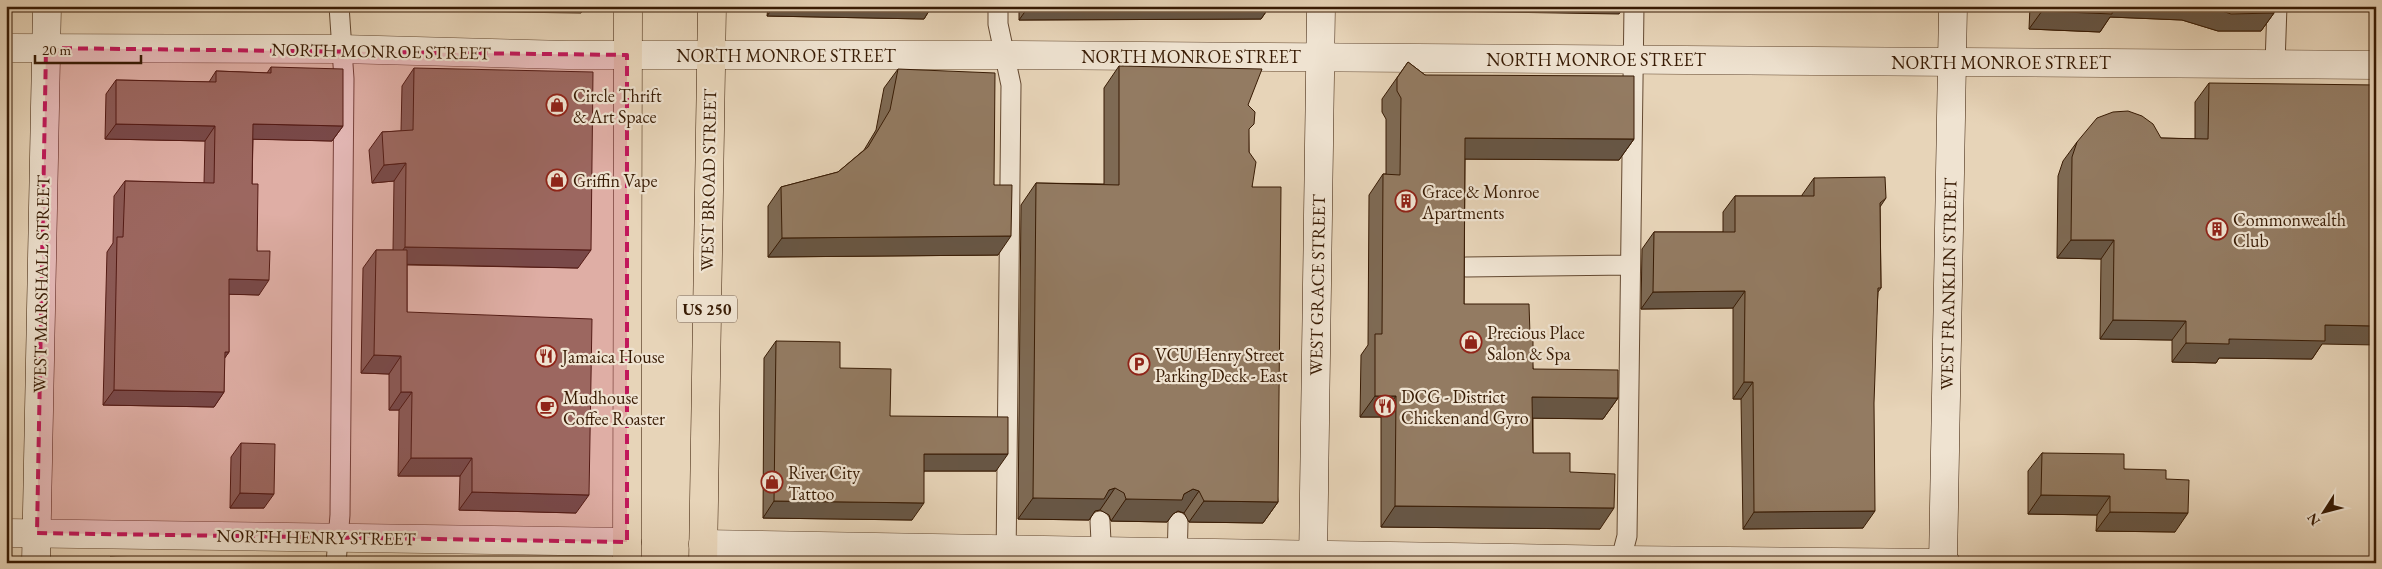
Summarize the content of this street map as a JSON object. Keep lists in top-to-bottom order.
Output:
{
  "streets": {
    "main road": ["WEST BROAD STREET", "US 250"],
    "street": [
      "NORTH MONROE STREET",
      "WEST MARSHALL STREET",
      "WEST FRANKLIN STREET",
      "WEST GRACE STREET",
      "NORTH HENRY STREET"
    ]
  },
  "crossings": [
    ["NORTH MONROE STREET", "WEST BROAD STREET"],
    ["NORTH MONROE STREET", "WEST MARSHALL STREET"],
    ["NORTH MONROE STREET", "WEST FRANKLIN STREET"],
    ["NORTH MONROE STREET", "WEST GRACE STREET"],
    ["WEST MARSHALL STREET", "NORTH HENRY STREET"]
  ],
  "places": {
    "shop": [
      "Circle Thrift & Art Space",
      "Griffin Vape",
      "Precious Place Salon & Spa",
      "River City Tattoo"
    ],
    "building": ["Grace & Monroe Apartments", "Commonwealth Club"],
    "restaurant": ["Jamaica House", "DCG - District Chicken and Gyro"],
    "parking": ["VCU Henry Street Parking Deck - East"],
    "cafe": ["Mudhouse Coffee Roaster"]
  },
  "scale_bar": "20 m",
  "north": "bottom left"
}
